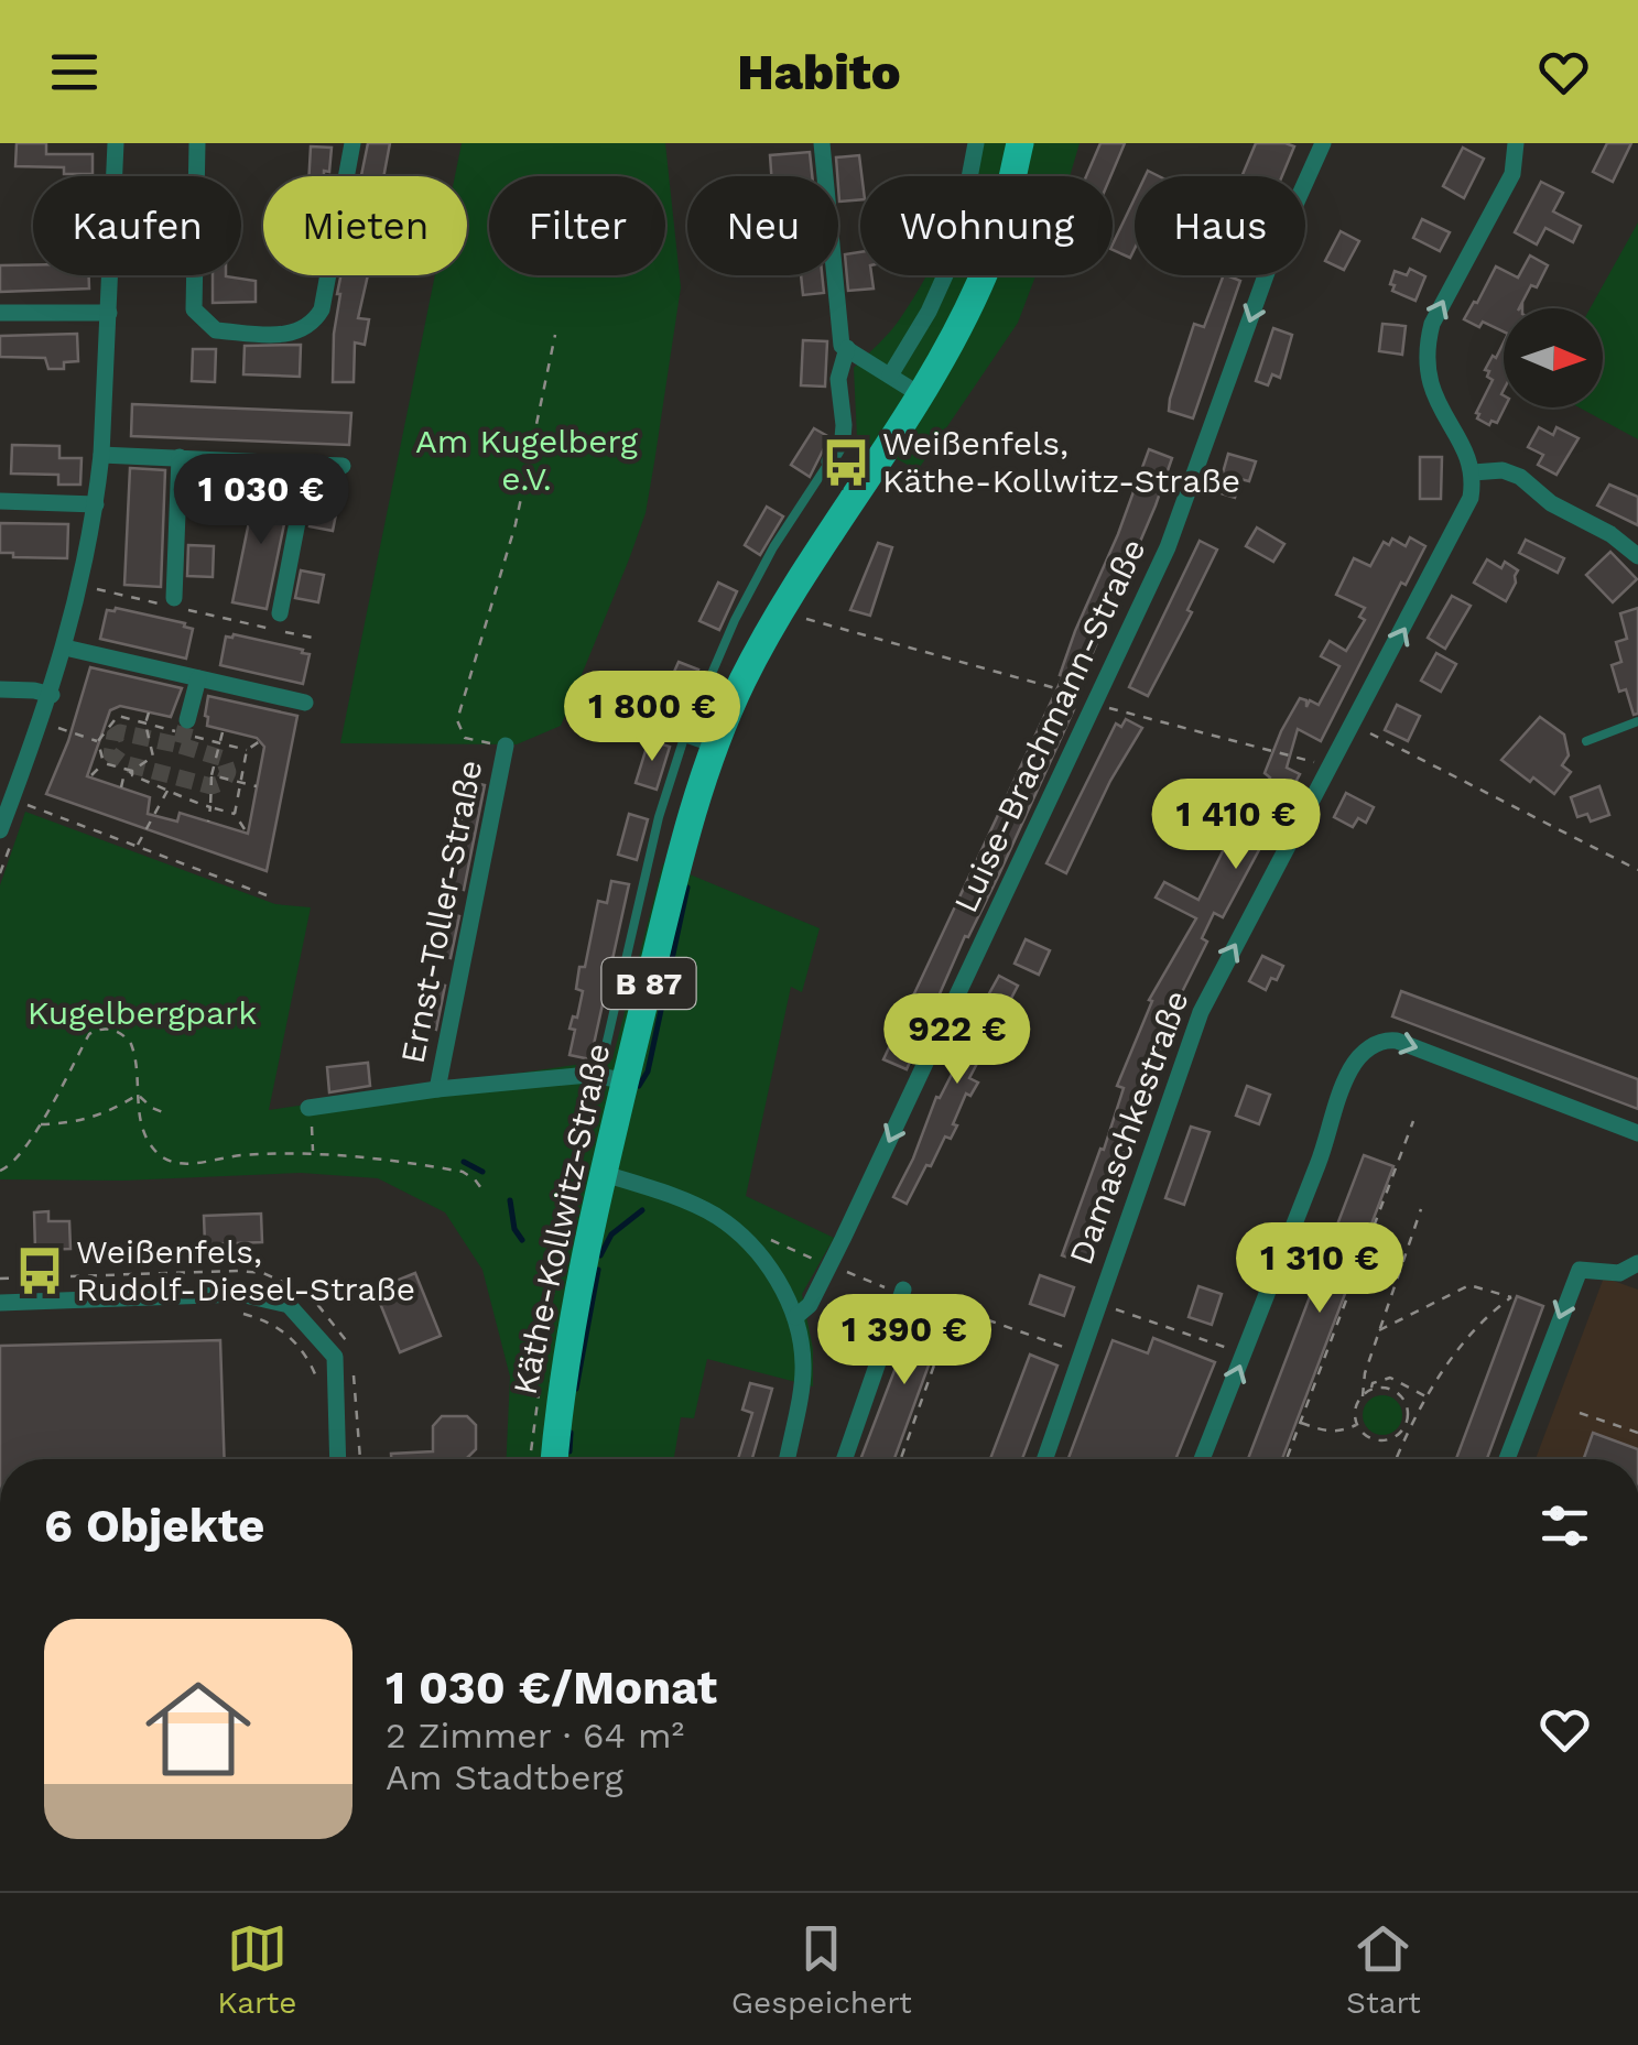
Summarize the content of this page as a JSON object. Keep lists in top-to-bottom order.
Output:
{
  "streets": {
    "main road": ["B 87", "Käthe-Kollwitz-Straße"],
    "street": ["Luise-Brachmann-Straße", "Ernst-Toller-Straße", "Damaschkestraße"]
  },
  "one_way": ["Luise-Brachmann-Straße", "Damaschkestraße"],
  "parks": ["Am Kugelberg e.V.", "Kugelbergpark"],
  "places": {
    "bus stop": ["Weißenfels, Käthe-Kollwitz-Straße", "Weißenfels, Rudolf-Diesel-Straße"]
  },
  "north": "right",
  "page": {
    "header": "Habito",
    "chip": [
      "Kaufen",
      "Mieten",
      "Filter",
      "Neu",
      "Wohnung",
      "Haus"
    ],
    "price": [
      "1 030 €",
      "1 800 €",
      "1 410 €",
      "922 €",
      "1 310 €",
      "1 390 €"
    ],
    "heading": "6 Objekte",
    "list": [
      {
        "name": "1 030 €/Monat",
        "note": "2 Zimmer · 64 m² · Am Stadtberg"
      }
    ],
    "tabs": ["Karte", "Gespeichert", "Start"]
  }
}
